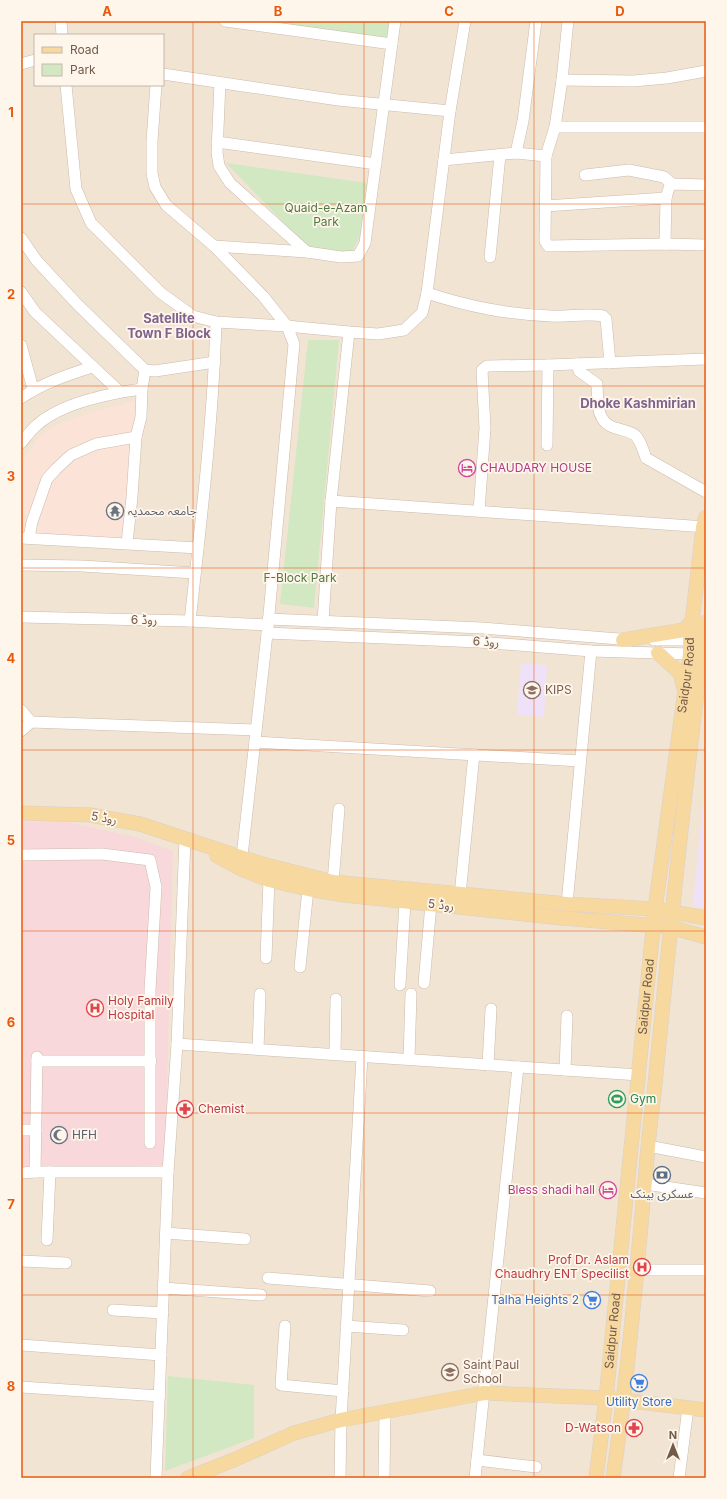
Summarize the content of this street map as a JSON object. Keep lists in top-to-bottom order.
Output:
{
  "streets": {
    "main road": ["Saidpur Road", "روڈ 5"],
    "street": ["روڈ 6"]
  },
  "crossings": [
    ["روڈ 6", "Saidpur Road"],
    ["Saidpur Road", "روڈ 5"]
  ],
  "districts": ["Satellite Town F Block", "Dhoke Kashmirian"],
  "parks": ["Quaid-e-Azam Park", "F-Block Park"],
  "places": {
    "hotel": ["CHAUDARY HOUSE", "Bless shadi hall"],
    "temple": ["جامعہ محمدیہ"],
    "school or university": ["KIPS", "Saint Paul School"],
    "hospital": ["Holy Family Hospital", "Prof Dr. Aslam Chaudhry ENT Specilist"],
    "sports": ["Gym"],
    "pharmacy": ["Chemist", "D-Watson"],
    "mosque": ["HFH"],
    "bank": ["عسکری بینک"],
    "supermarket": ["Talha Heights 2", "Utility Store"]
  },
  "legend": ["Road", "Park"],
  "north": "top",
  "grid": {
    "columns": [
      "A",
      "B",
      "C",
      "D"
    ],
    "rows": [
      "1",
      "2",
      "3",
      "4",
      "5",
      "6",
      "7",
      "8"
    ]
  }
}
